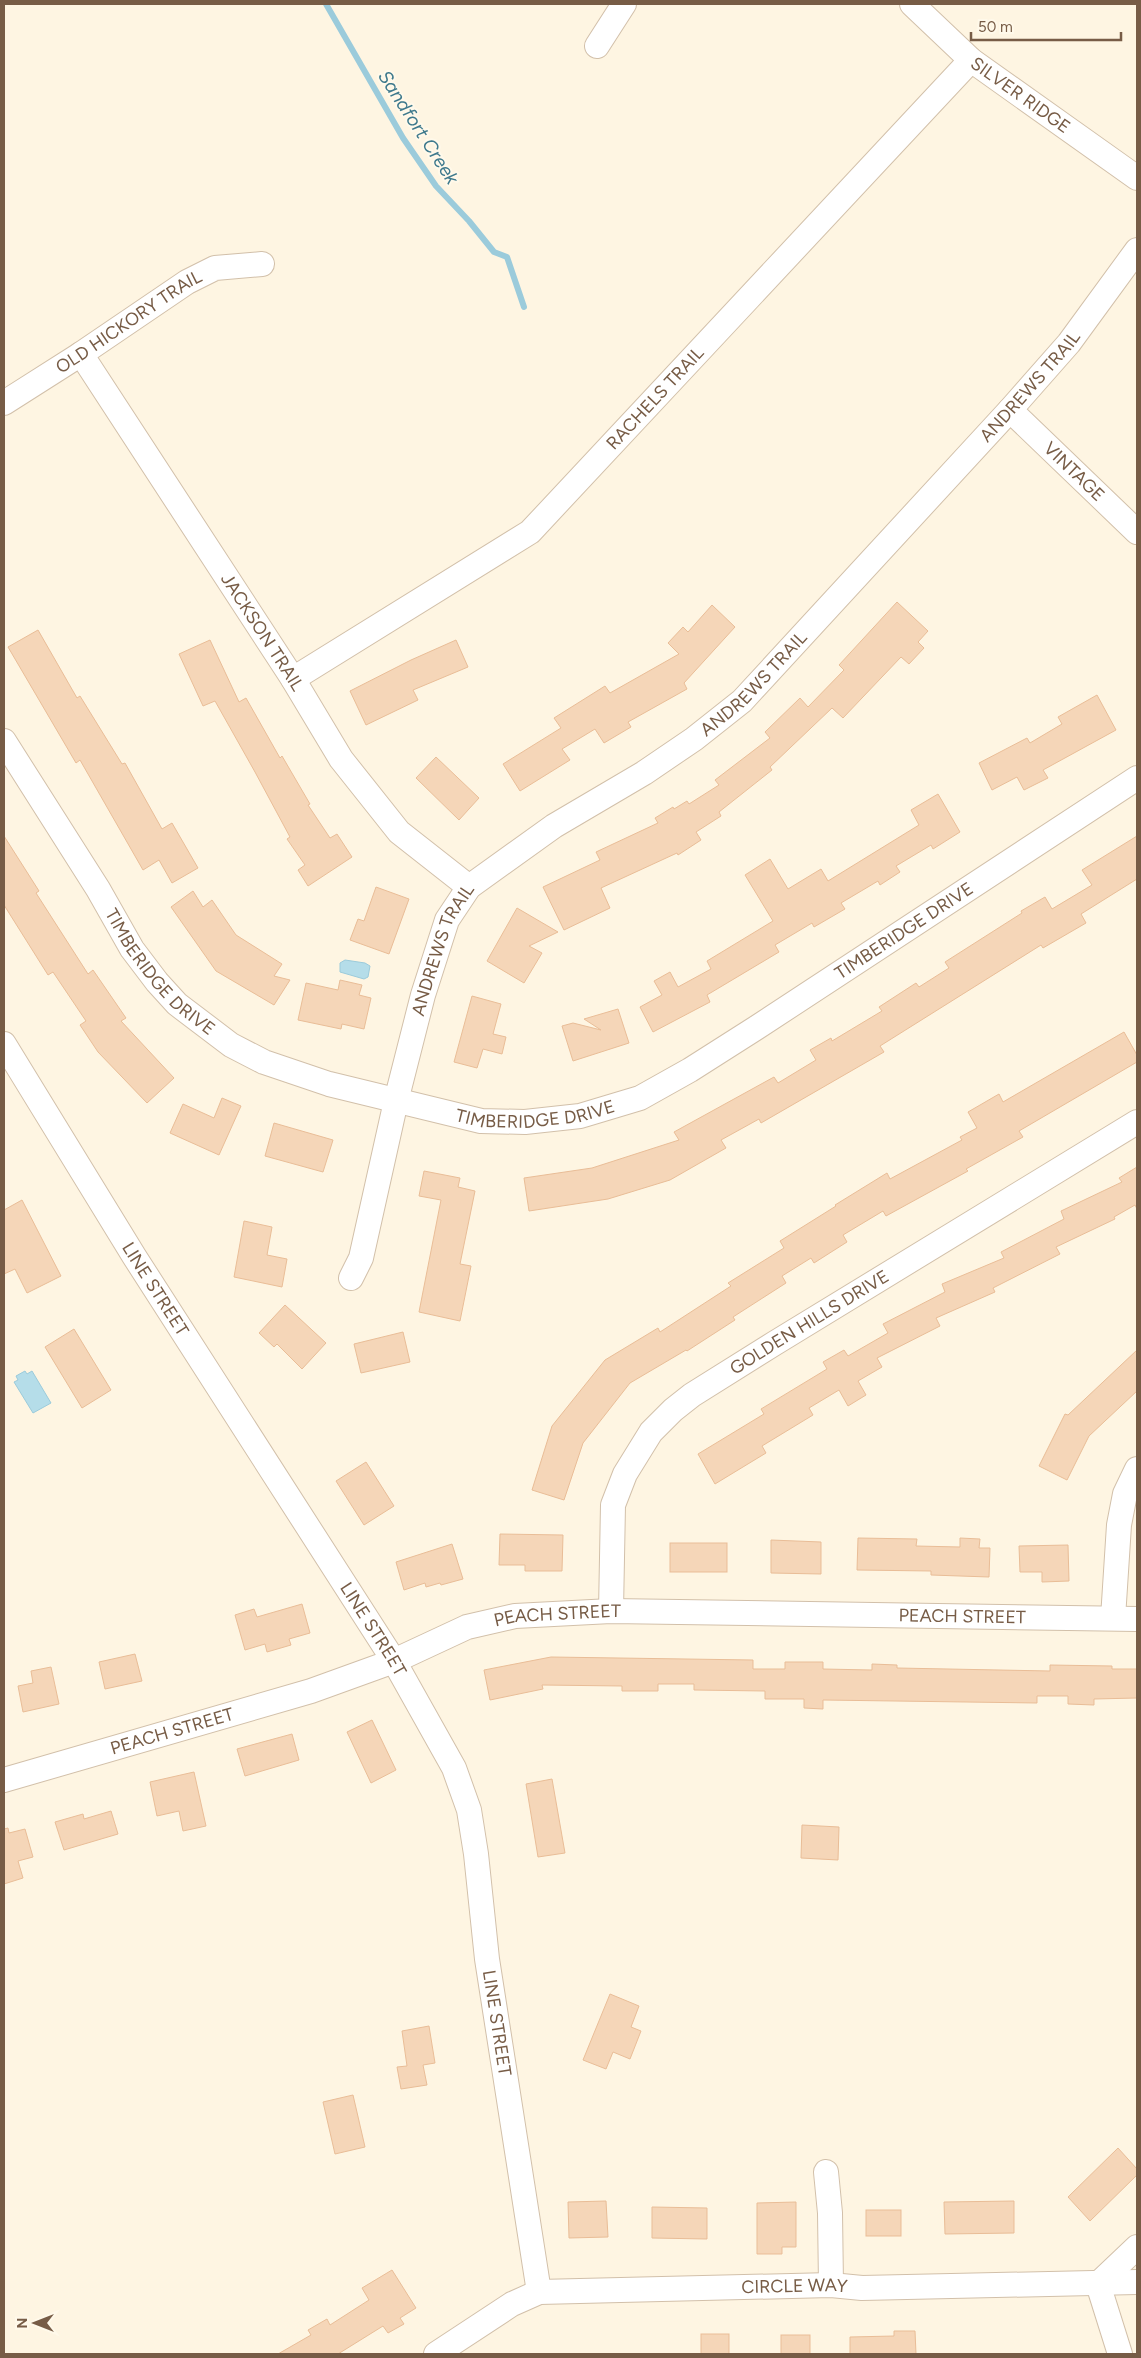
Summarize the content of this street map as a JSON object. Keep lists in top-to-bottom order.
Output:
{
  "streets": {
    "street": [
      "SILVER RIDGE",
      "OLD HICKORY TRAIL",
      "ANDREWS TRAIL",
      "RACHELS TRAIL",
      "VINTAGE",
      "JACKSON TRAIL",
      "TIMBERIDGE DRIVE",
      "LINE STREET",
      "GOLDEN HILLS DRIVE",
      "PEACH STREET",
      "CIRCLE WAY"
    ]
  },
  "crossings": [
    ["SILVER RIDGE", "RACHELS TRAIL"],
    ["OLD HICKORY TRAIL", "JACKSON TRAIL"],
    ["ANDREWS TRAIL", "VINTAGE"],
    ["ANDREWS TRAIL", "JACKSON TRAIL"],
    ["ANDREWS TRAIL", "TIMBERIDGE DRIVE"],
    ["RACHELS TRAIL", "JACKSON TRAIL"],
    ["LINE STREET", "PEACH STREET"],
    ["LINE STREET", "CIRCLE WAY"],
    ["GOLDEN HILLS DRIVE", "PEACH STREET"]
  ],
  "water": ["Sandfort Creek"],
  "scale_bar": "50 m",
  "north": "left"
}
